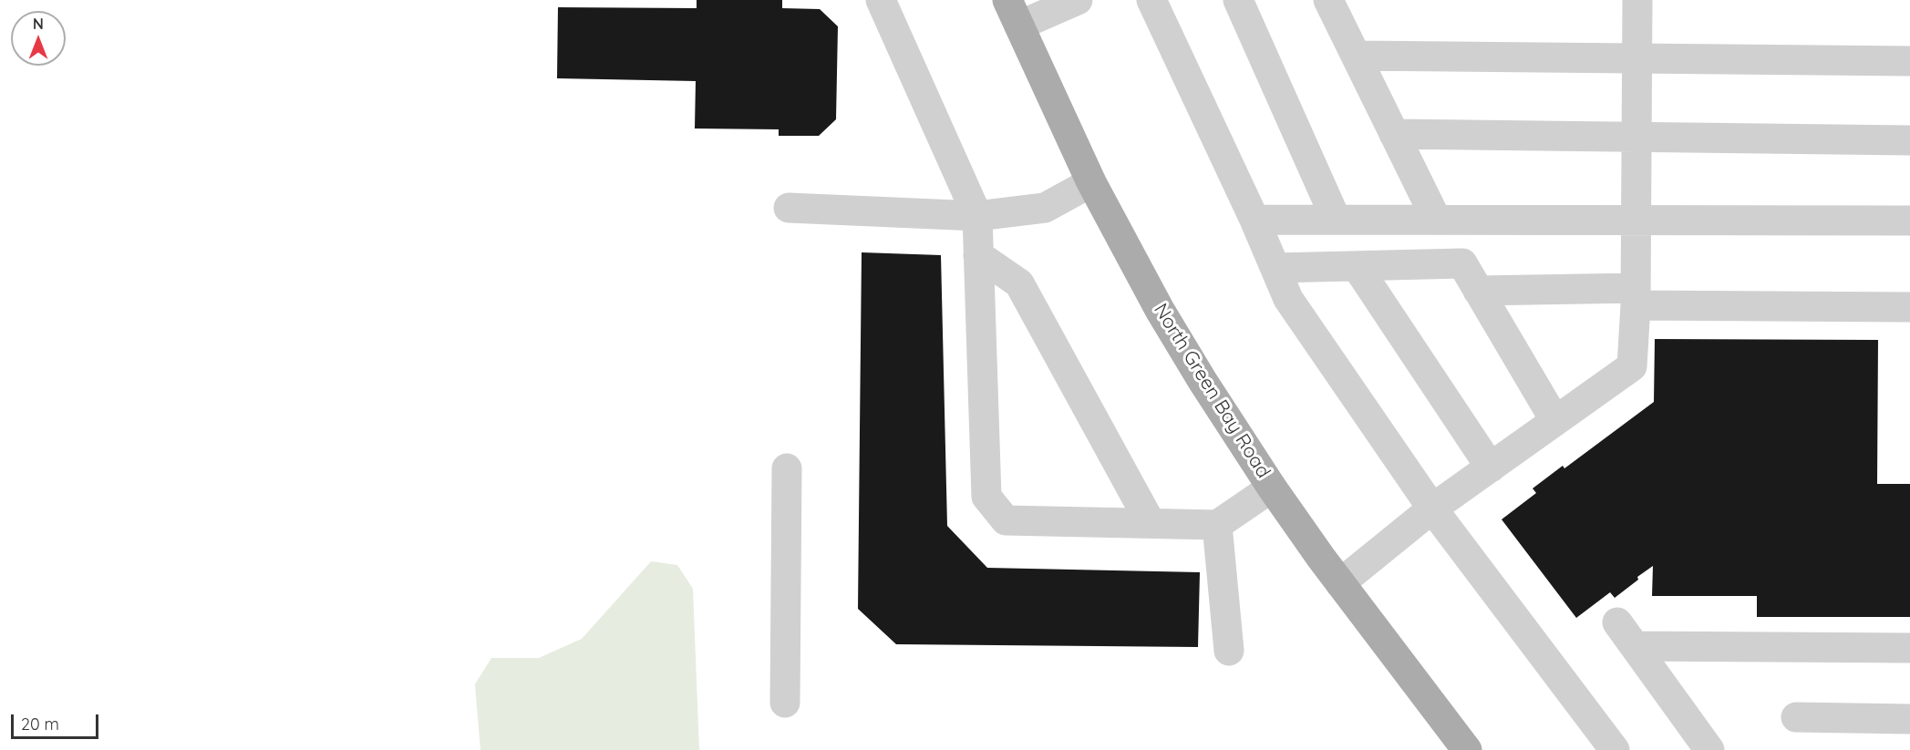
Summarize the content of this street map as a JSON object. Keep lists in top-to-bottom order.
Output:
{
  "streets": {
    "main road": ["North Green Bay Road"]
  },
  "scale_bar": "20 m",
  "north": "top"
}
